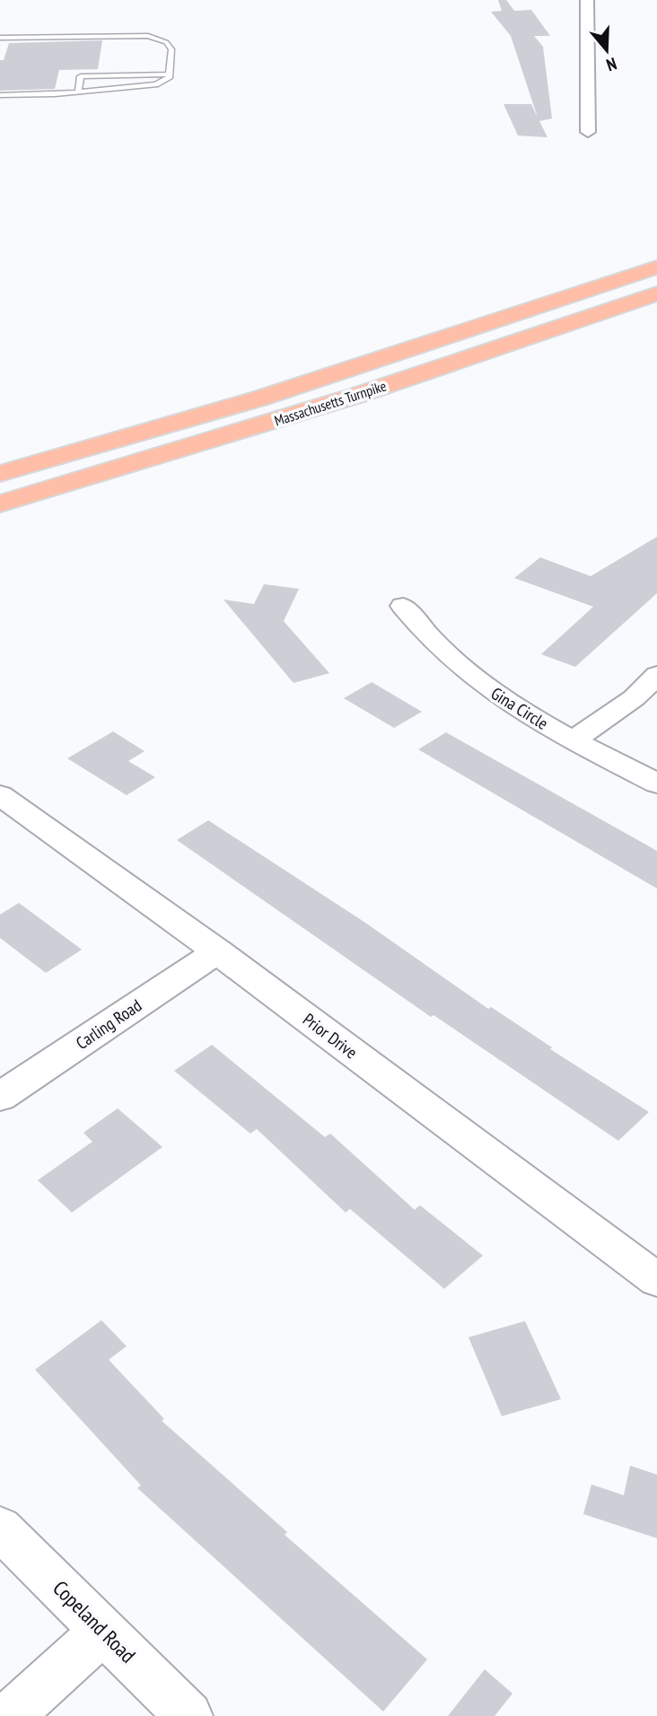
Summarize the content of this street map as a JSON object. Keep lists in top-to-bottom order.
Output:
{
  "streets": {
    "highway": ["Massachusetts Turnpike"],
    "street": [
      "Gina Circle",
      "Carling Road",
      "Prior Drive",
      "Copeland Road"
    ]
  },
  "crossings": [
    ["Carling Road", "Prior Drive"]
  ],
  "north": "bottom"
}
